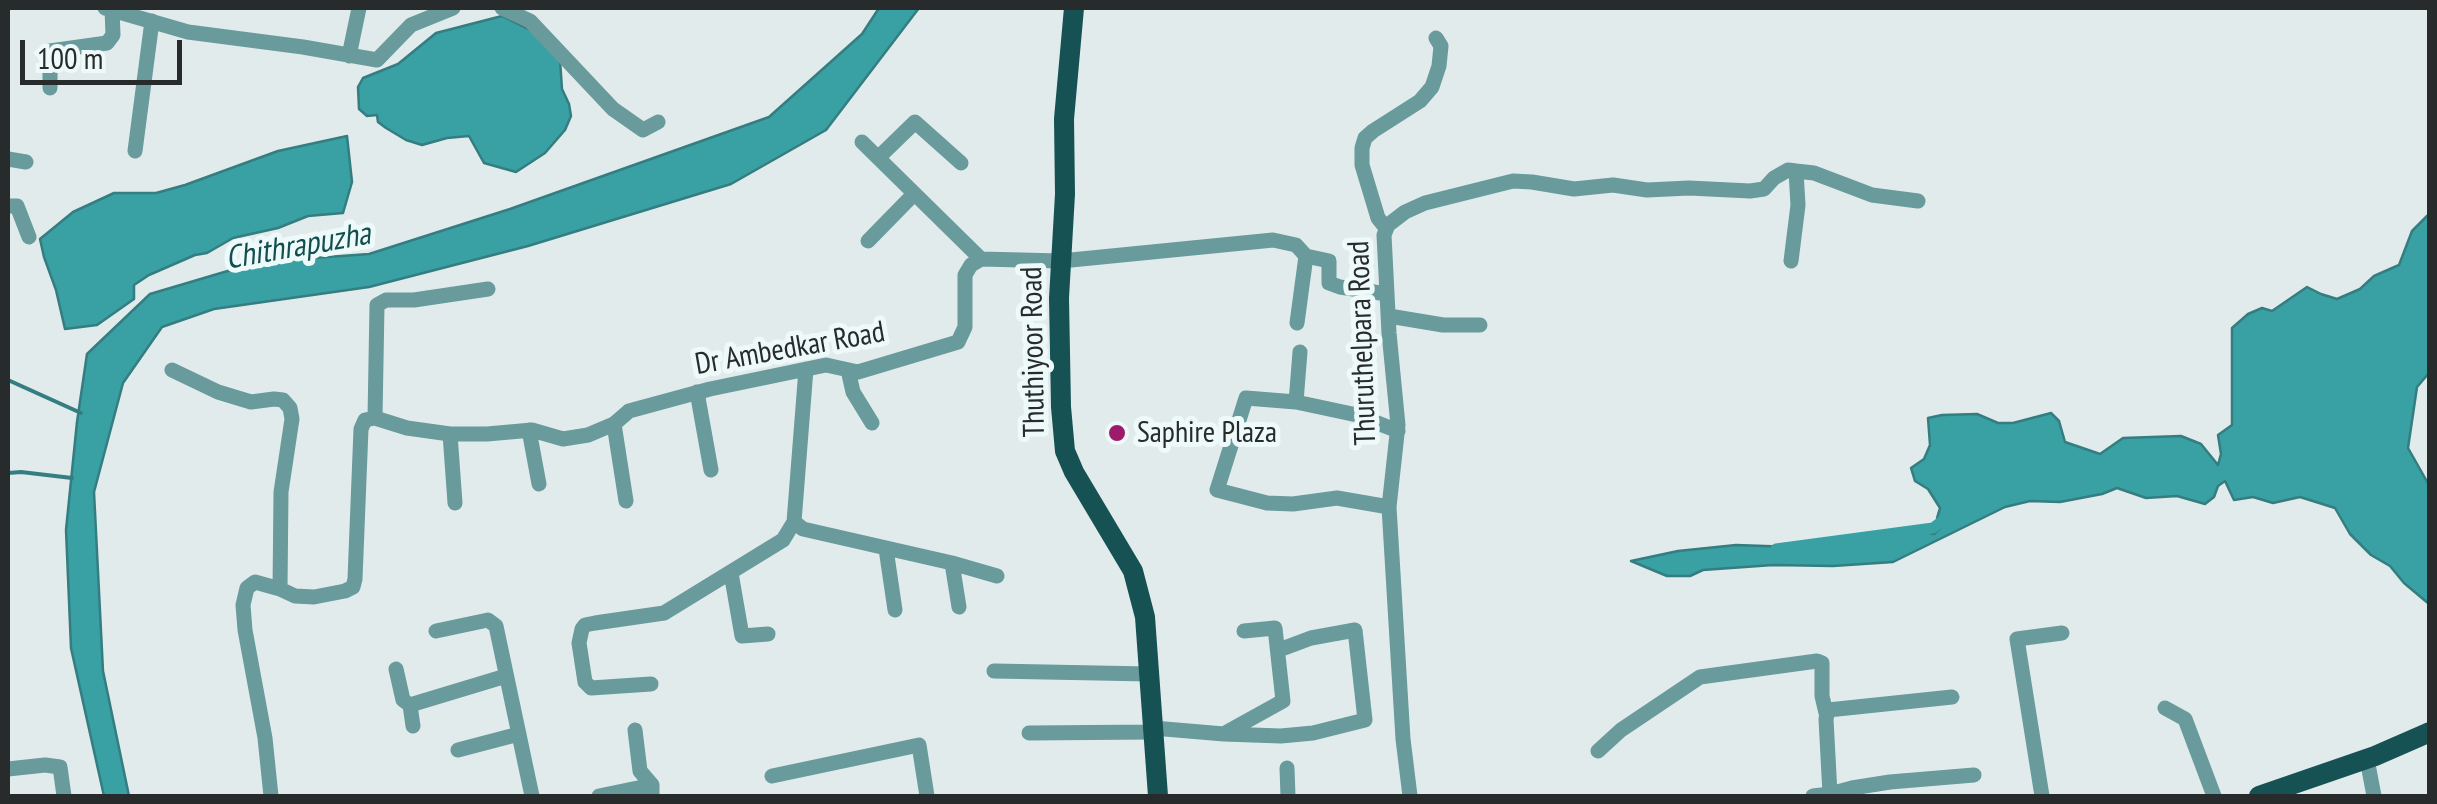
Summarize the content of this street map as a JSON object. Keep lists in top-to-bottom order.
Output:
{
  "streets": {
    "main road": ["Thuthiyoor Road"],
    "street": ["Thuruthelpara Road", "Dr Ambedkar Road"]
  },
  "water": ["Chithrapuzha"],
  "places": ["Saphire Plaza"],
  "scale_bar": "100 m"
}
